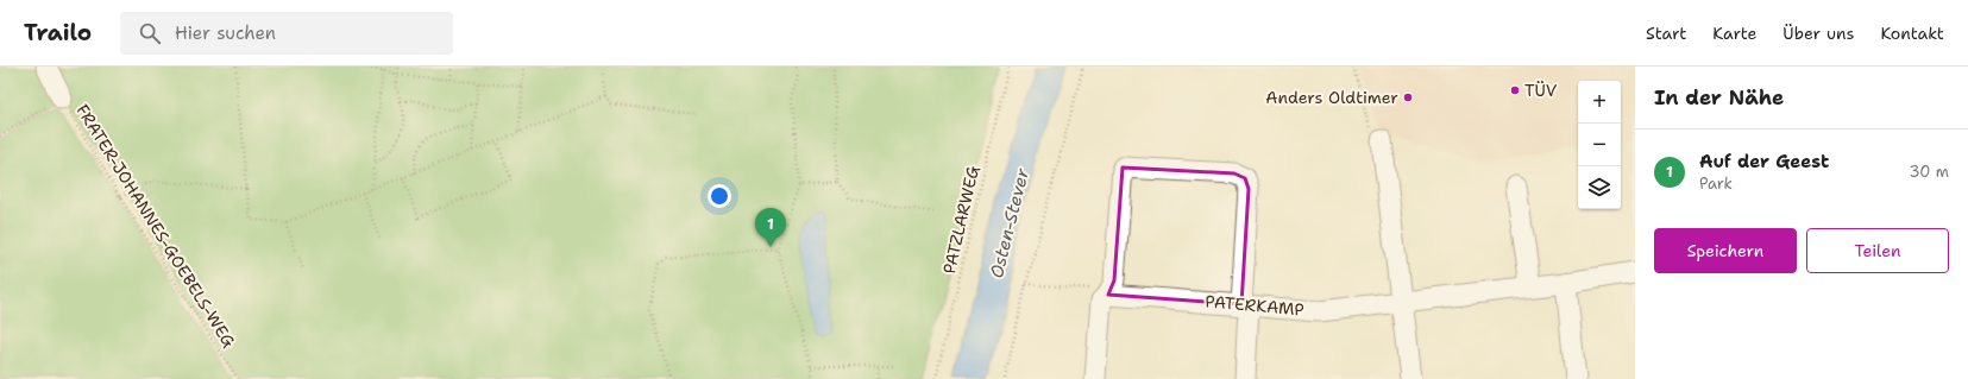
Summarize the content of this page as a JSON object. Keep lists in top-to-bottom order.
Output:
{
  "streets": {
    "street": ["PATERKAMP"],
    "path": ["PATZLARWEG", "FRATER-JOHANNES-GOEBELS-WEG"]
  },
  "water": ["Osten-Stever"],
  "places": ["TÜV", "Anders Oldtimer"],
  "page": {
    "header": "Trailo",
    "search": "Hier suchen",
    "nav": [
      "Start",
      "Karte",
      "Über uns",
      "Kontakt"
    ],
    "heading": "In der Nähe",
    "map_buttons": ["+", "−"],
    "list": [
      {
        "mark": "1",
        "name": "Auf der Geest",
        "note": "Park",
        "value": "30 m"
      }
    ],
    "pins": "1",
    "buttons": ["Speichern", "Teilen"]
  }
}
